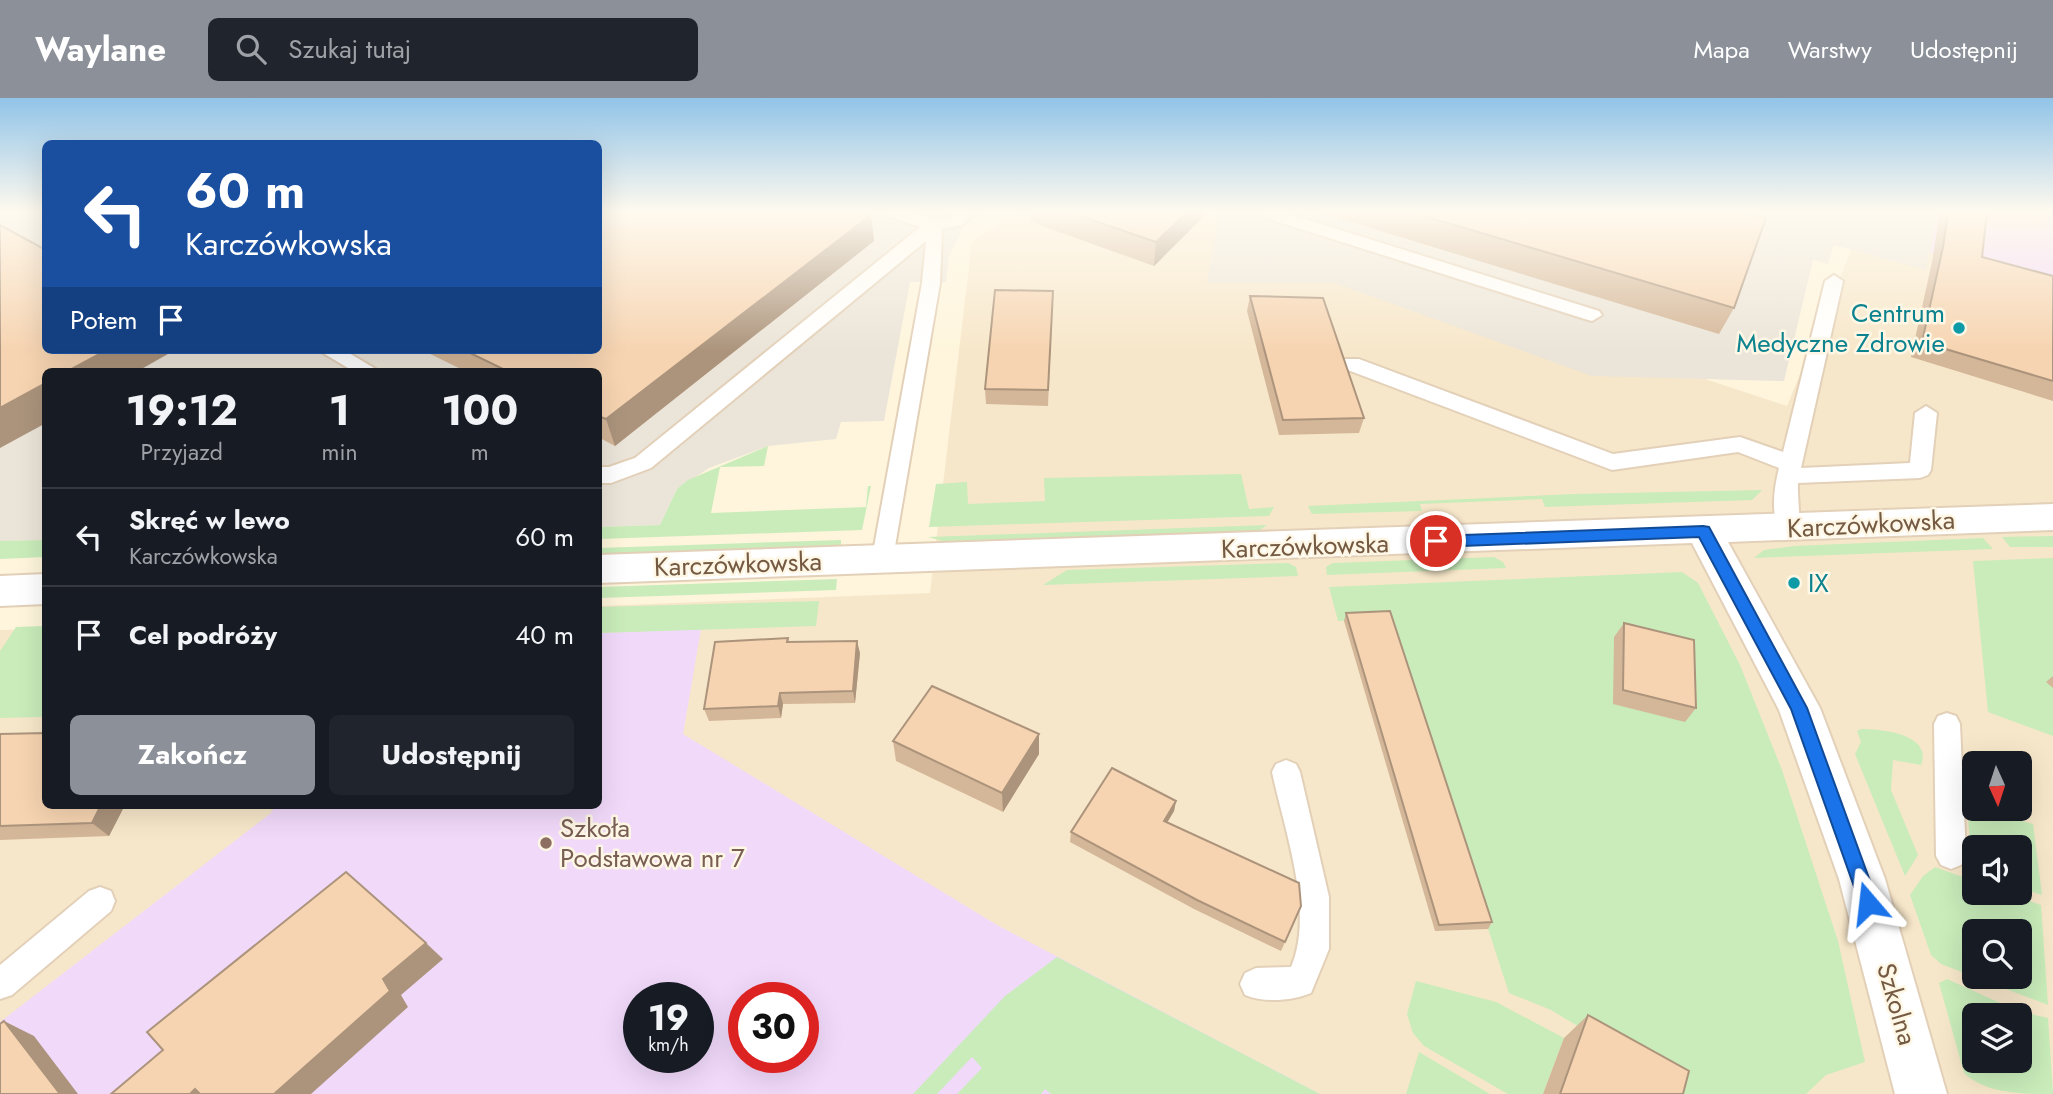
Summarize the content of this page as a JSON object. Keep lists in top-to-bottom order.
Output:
{
  "streets": {
    "street": ["Karczówkowska", "Szkolna"]
  },
  "crossings": [
    ["Karczówkowska", "Szkolna"]
  ],
  "places": ["Centrum Medyczne Zdrowie", "IX", "Szkoła Podstawowa nr 7"],
  "north": "bottom",
  "page": {
    "header": "Waylane",
    "search": "Szukaj tutaj",
    "nav": ["Mapa", "Warstwy", "Udostępnij"],
    "turn": ["60 m", "Karczówkowska"],
    "then": "Potem",
    "eta": [
      "19:12",
      "Przyjazd",
      "1",
      "min",
      "100",
      "m"
    ],
    "list": [
      {
        "name": "Skręć w lewo",
        "note": "Karczówkowska",
        "value": "60 m"
      },
      {
        "name": "Cel podróży",
        "value": "40 m"
      }
    ],
    "buttons": ["Zakończ", "Udostępnij"],
    "speed": "19 km/h",
    "limit": "30"
  }
}
